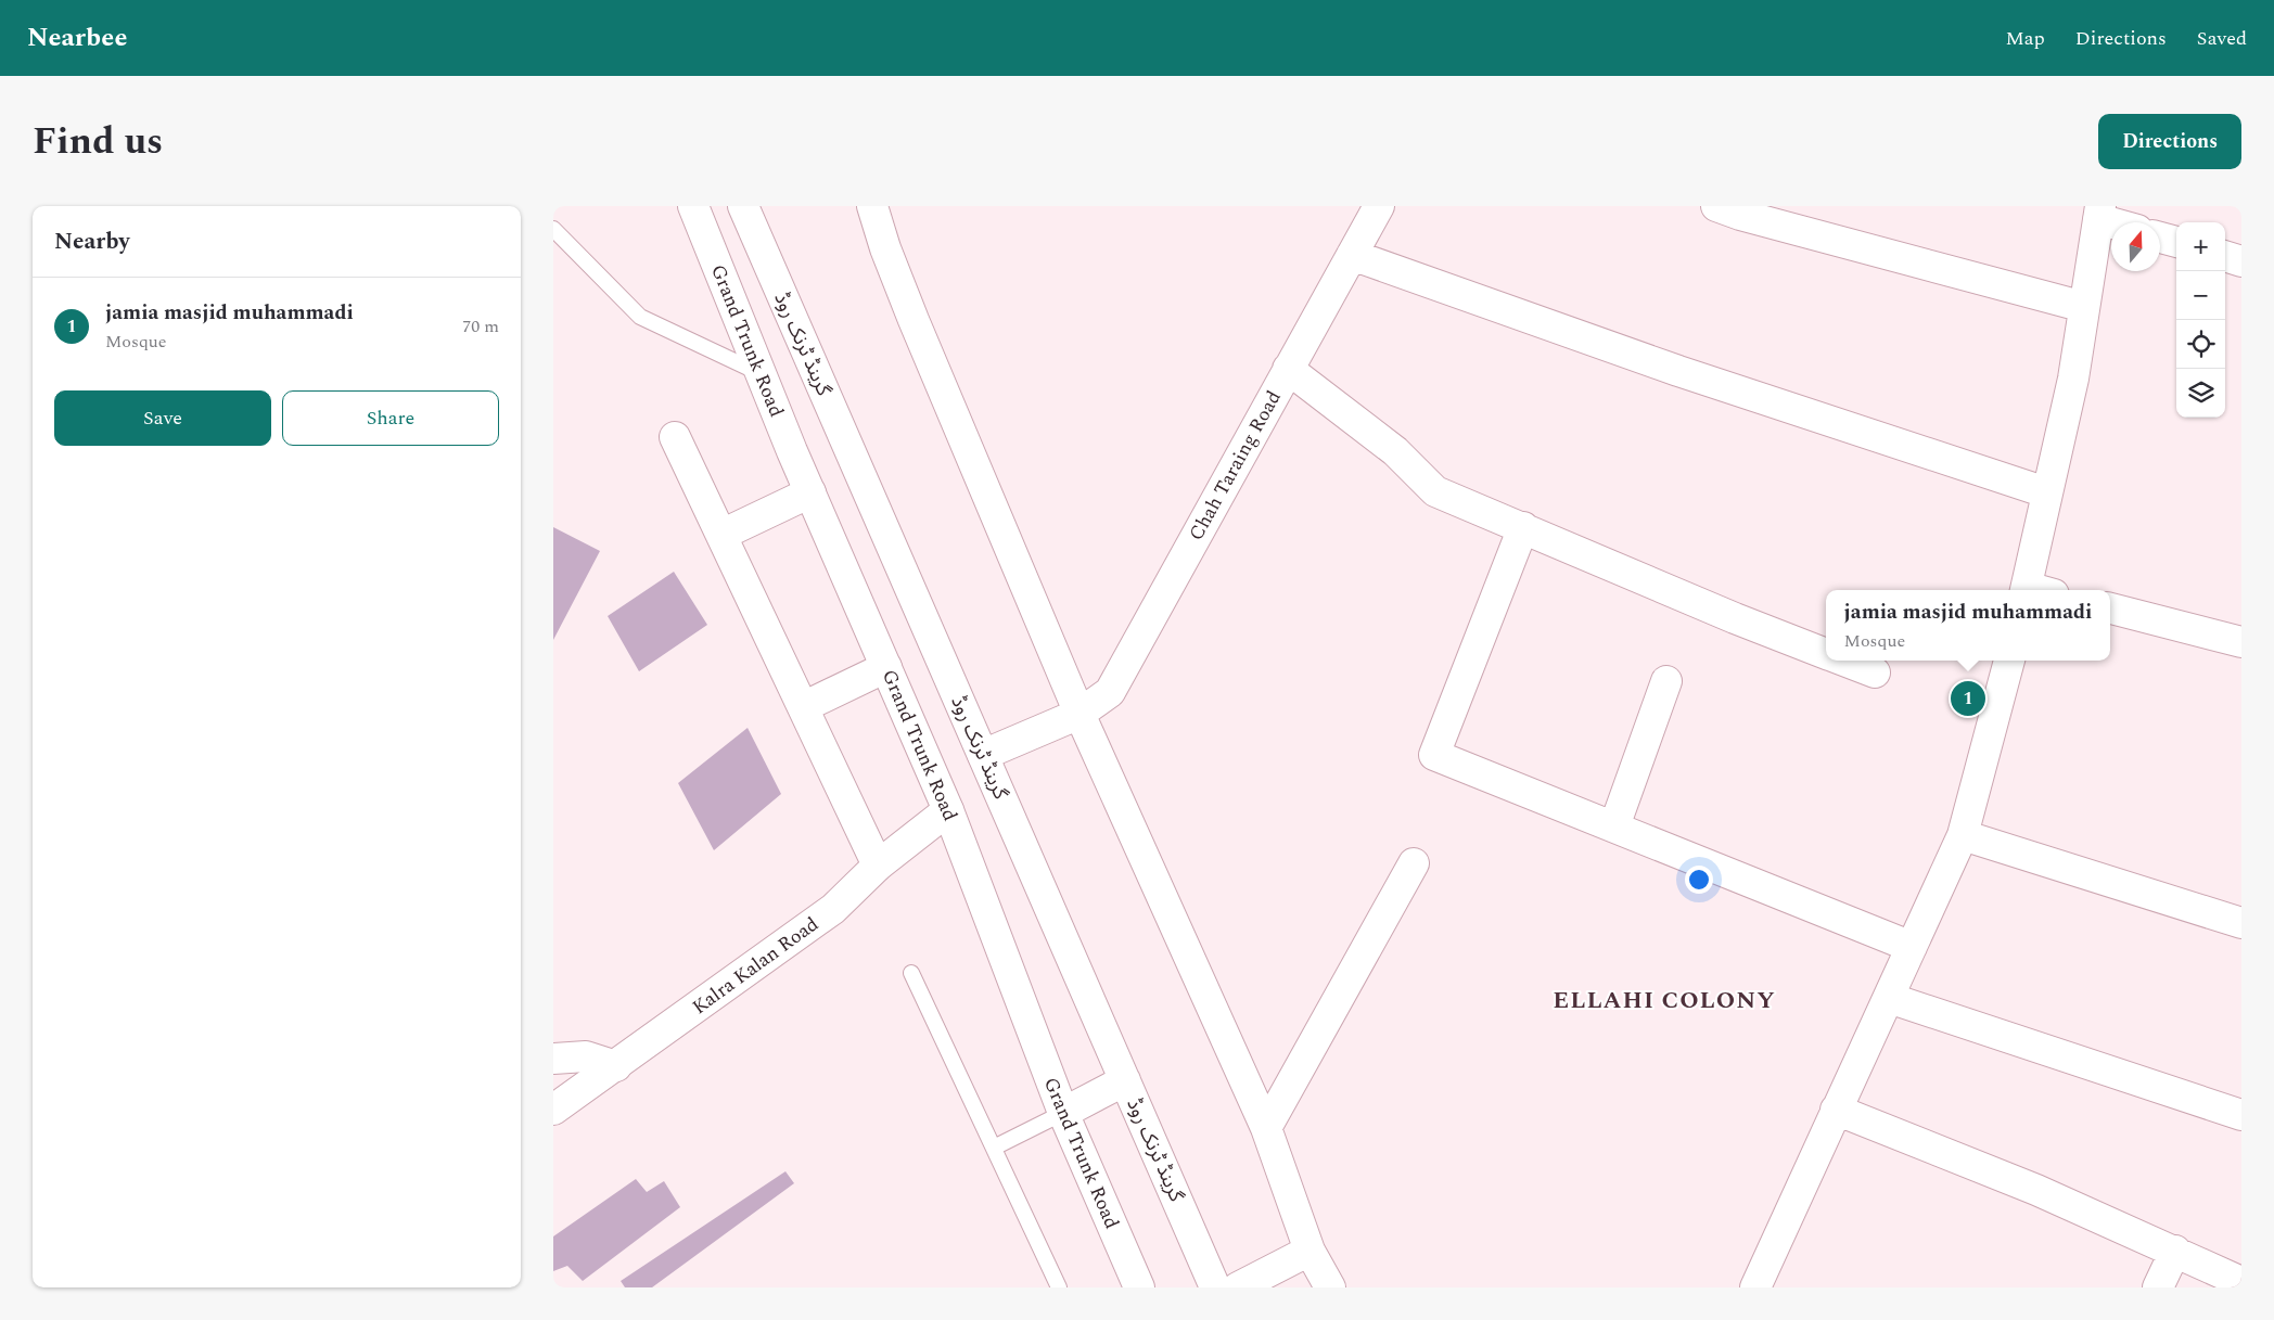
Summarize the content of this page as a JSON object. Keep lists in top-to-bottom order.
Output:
{
  "streets": {
    "street": [
      "Grand Trunk Road",
      "گرینڈ ٹرنک روڈ",
      "Chah Taraing Road",
      "Kalra Kalan Road"
    ]
  },
  "crossings": [
    ["Grand Trunk Road", "Kalra Kalan Road"],
    ["گرینڈ ٹرنک روڈ", "Chah Taraing Road"]
  ],
  "districts": ["ELLAHI COLONY"],
  "north": "top",
  "page": {
    "header": "Nearbee",
    "nav": ["Map", "Directions", "Saved"],
    "title": "Find us",
    "buttons": [
      "Directions",
      ["Save", "Share"]
    ],
    "heading": "Nearby",
    "map_buttons": ["+", "−"],
    "list": [
      {
        "mark": "1",
        "name": "jamia masjid muhammadi",
        "note": "Mosque",
        "value": "70 m"
      }
    ],
    "popup": ["jamia masjid muhammadi", "Mosque"],
    "pins": "1"
  }
}
